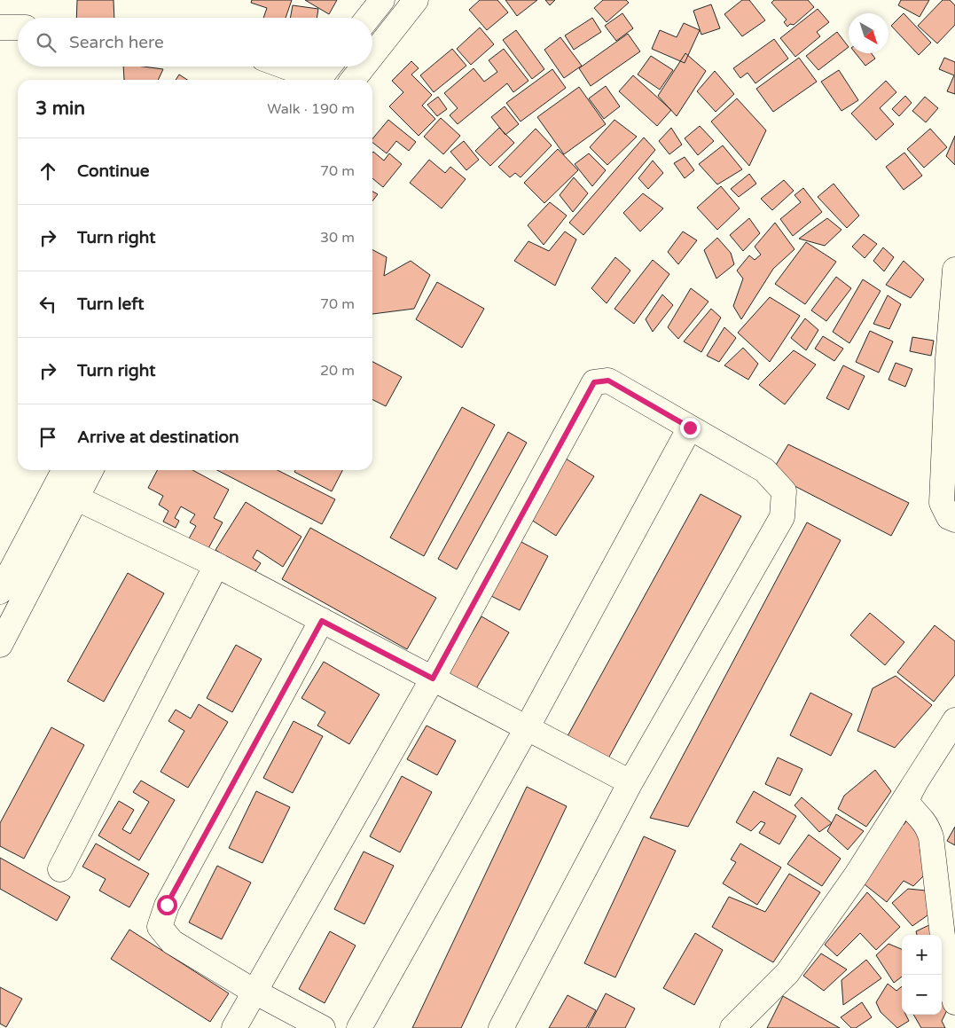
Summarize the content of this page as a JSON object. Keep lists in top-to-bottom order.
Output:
{
  "north": "bottom right",
  "page": {
    "search": "Search here",
    "heading": ["3 min", "Walk · 190 m"],
    "list": [
      ["Continue", "70 m"],
      ["Turn right", "30 m"],
      ["Turn left", "70 m"],
      ["Turn right", "20 m"],
      "Arrive at destination"
    ],
    "map_buttons": ["+", "−"]
  }
}
